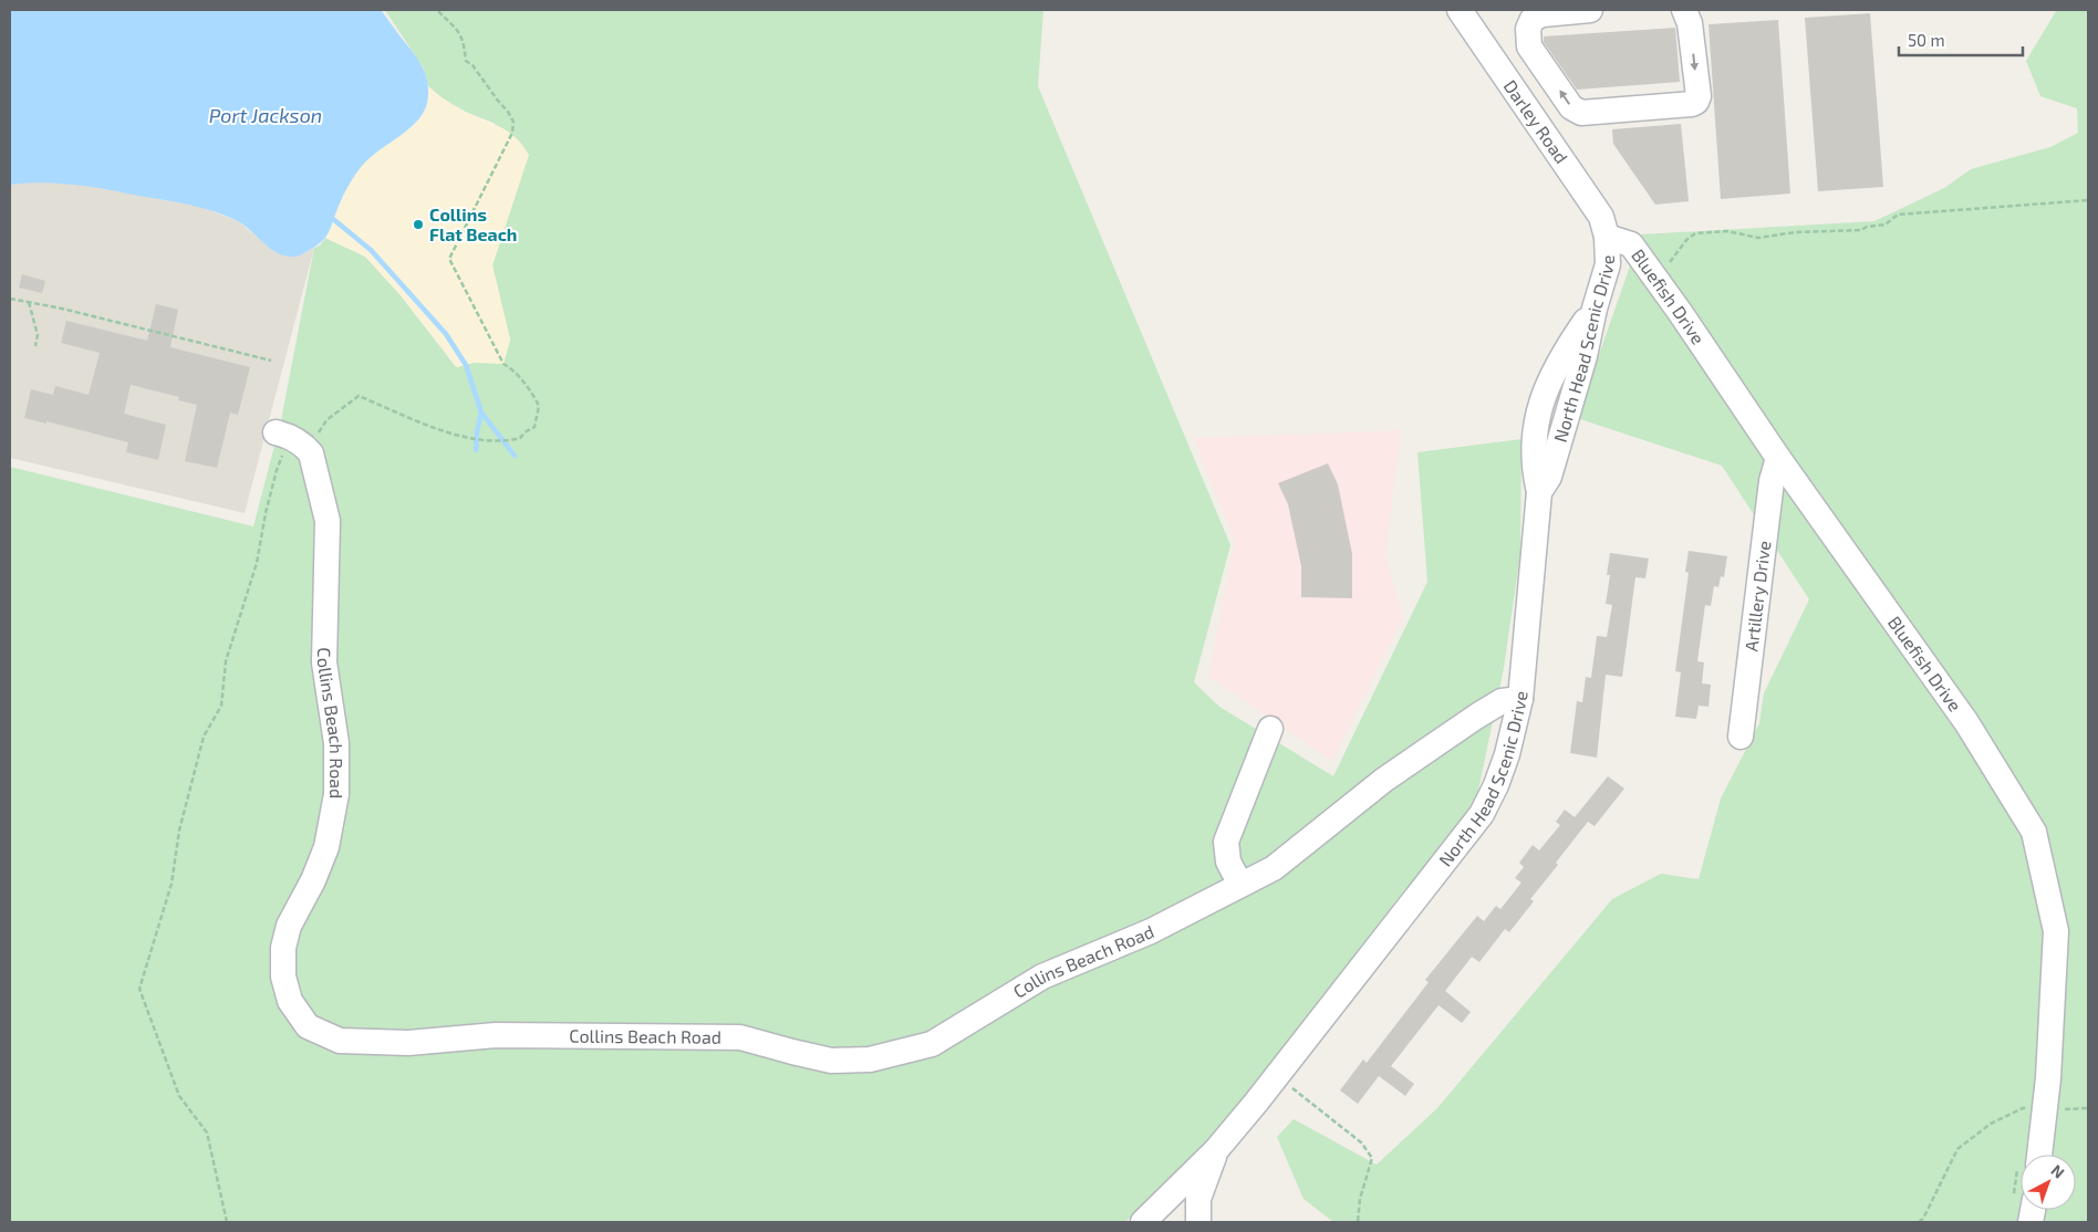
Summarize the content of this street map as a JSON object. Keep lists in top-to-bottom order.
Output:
{
  "streets": {
    "street": [
      "Darley Road",
      "Bluefish Drive",
      "North Head Scenic Drive",
      "Artillery Drive",
      "Collins Beach Road"
    ]
  },
  "crossings": [
    ["Darley Road", "Bluefish Drive"],
    ["Darley Road", "North Head Scenic Drive"],
    ["Bluefish Drive", "North Head Scenic Drive"],
    ["Bluefish Drive", "Artillery Drive"],
    ["North Head Scenic Drive", "Collins Beach Road"]
  ],
  "water": ["Port Jackson"],
  "places": ["Collins Flat Beach"],
  "scale_bar": "50 m",
  "north": "top right"
}
